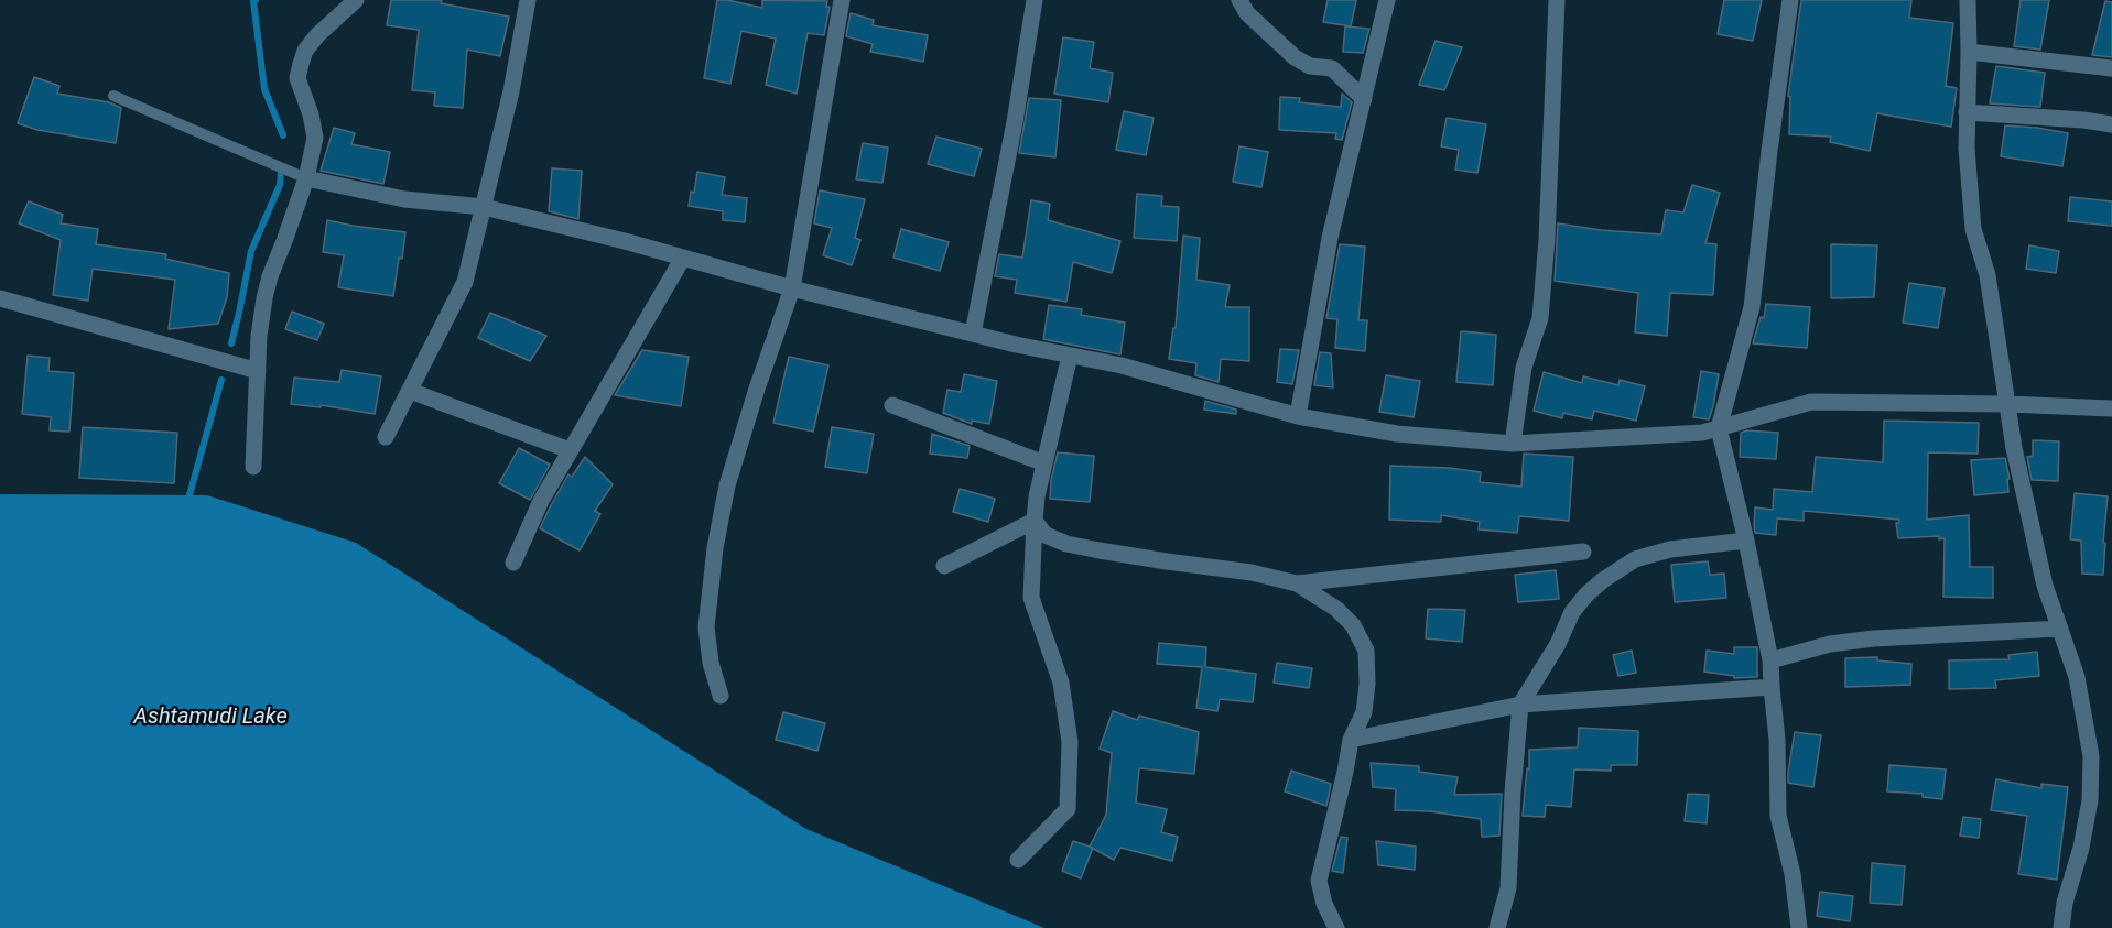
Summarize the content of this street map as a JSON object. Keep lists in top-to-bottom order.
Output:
{
  "water": ["Ashtamudi Lake"]
}
